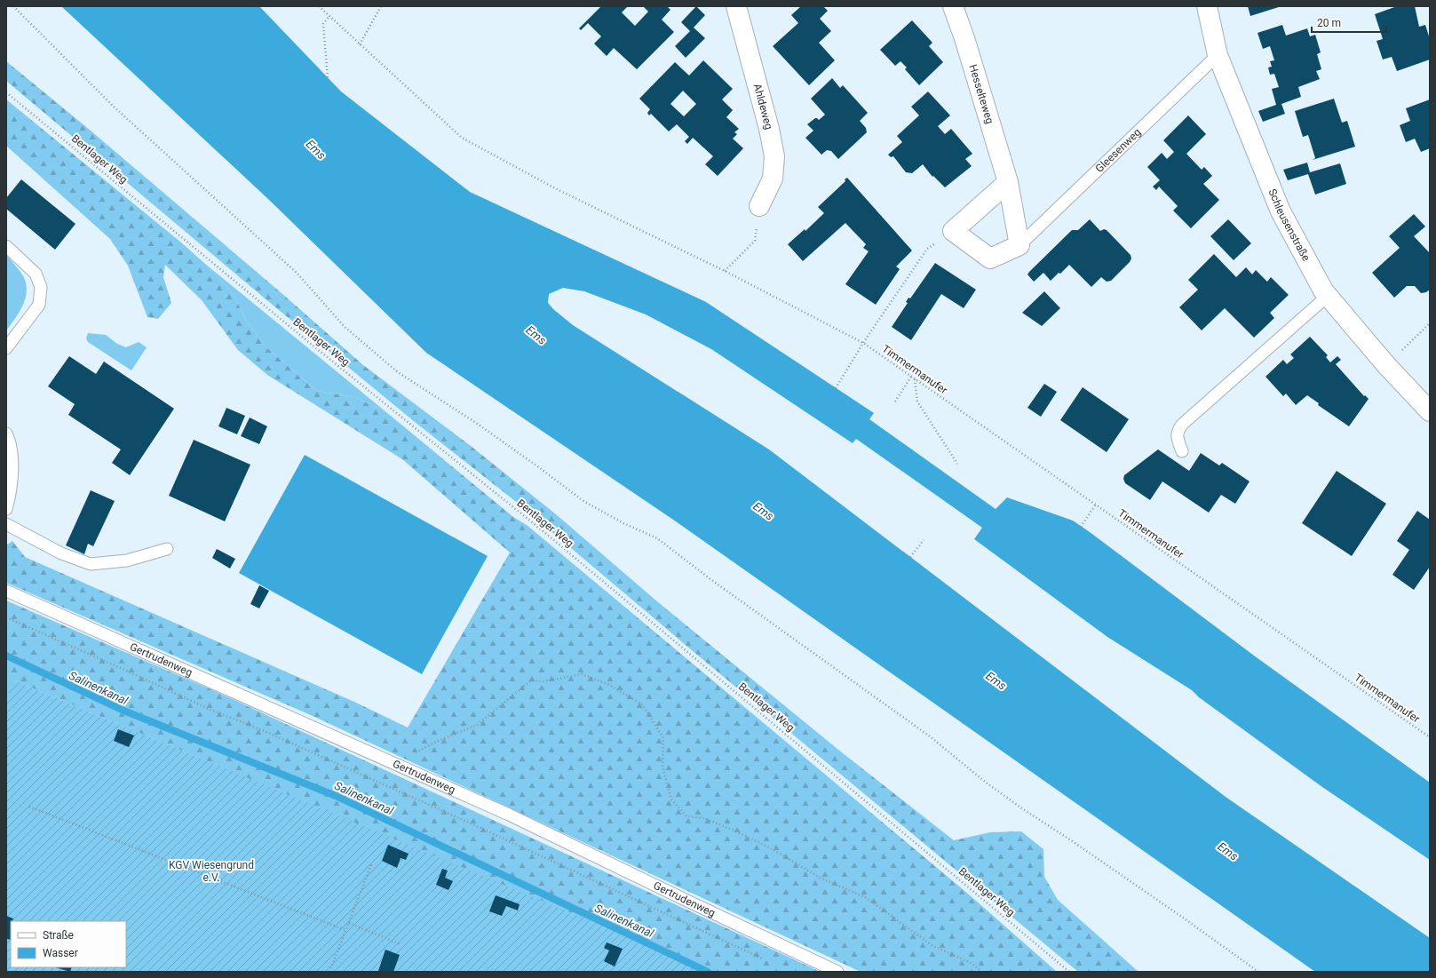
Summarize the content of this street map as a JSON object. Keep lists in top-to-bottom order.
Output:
{
  "streets": {
    "street": ["Hesselteweg", "Ahldeweg", "Schleusenstraße"],
    "lane": ["Gleesenweg", "Gertrudenweg"],
    "path": ["Bentlager Weg", "Timmermanufer"]
  },
  "crossings": [
    ["Hesselteweg", "Gleesenweg"],
    ["Gleesenweg", "Schleusenstraße"]
  ],
  "water": ["Ems", "Salinenkanal"],
  "parks": ["KGV Wiesengrund e.V."],
  "legend": ["Straße", "Wasser"],
  "scale_bar": "20 m"
}
